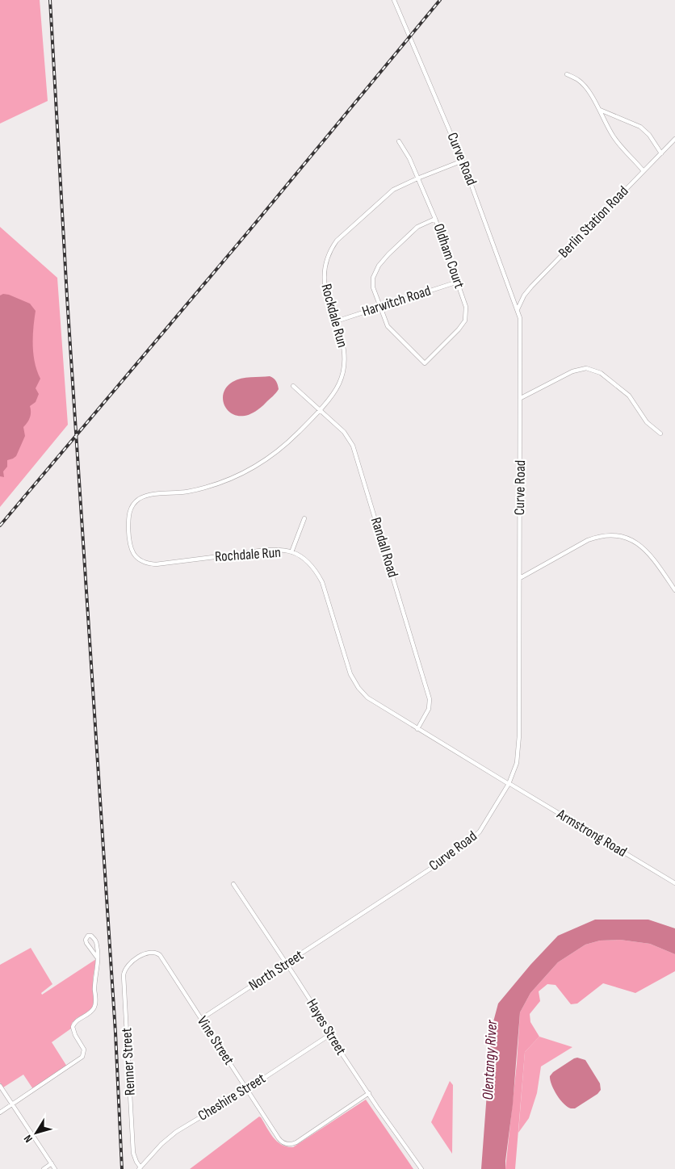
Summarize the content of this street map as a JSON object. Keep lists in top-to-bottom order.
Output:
{
  "streets": {
    "street": [
      "Curve Road",
      "Berlin Station Road",
      "Oldham Court",
      "Harwitch Road",
      "Rockdale Run",
      "Randall Road",
      "Rochdale Run",
      "Armstrong Road",
      "North Street",
      "Hayes Street",
      "Vine Street",
      "Renner Street",
      "Cheshire Street"
    ]
  },
  "crossings": [
    ["Curve Road", "Berlin Station Road"],
    ["Curve Road", "Rockdale Run"],
    ["Curve Road", "Rochdale Run"],
    ["Curve Road", "Armstrong Road"],
    ["Curve Road", "North Street"],
    ["Oldham Court", "Harwitch Road"],
    ["Oldham Court", "Rockdale Run"],
    ["Harwitch Road", "Rockdale Run"],
    ["Rockdale Run", "Randall Road"],
    ["Rockdale Run", "Rochdale Run"],
    ["Randall Road", "Rochdale Run"],
    ["Rochdale Run", "Armstrong Road"],
    ["North Street", "Hayes Street"],
    ["North Street", "Vine Street"],
    ["Hayes Street", "Vine Street"],
    ["Hayes Street", "Cheshire Street"],
    ["Vine Street", "Renner Street"],
    ["Vine Street", "Cheshire Street"],
    ["Renner Street", "Cheshire Street"]
  ],
  "water": ["Olentangy River"],
  "north": "bottom left"
}
